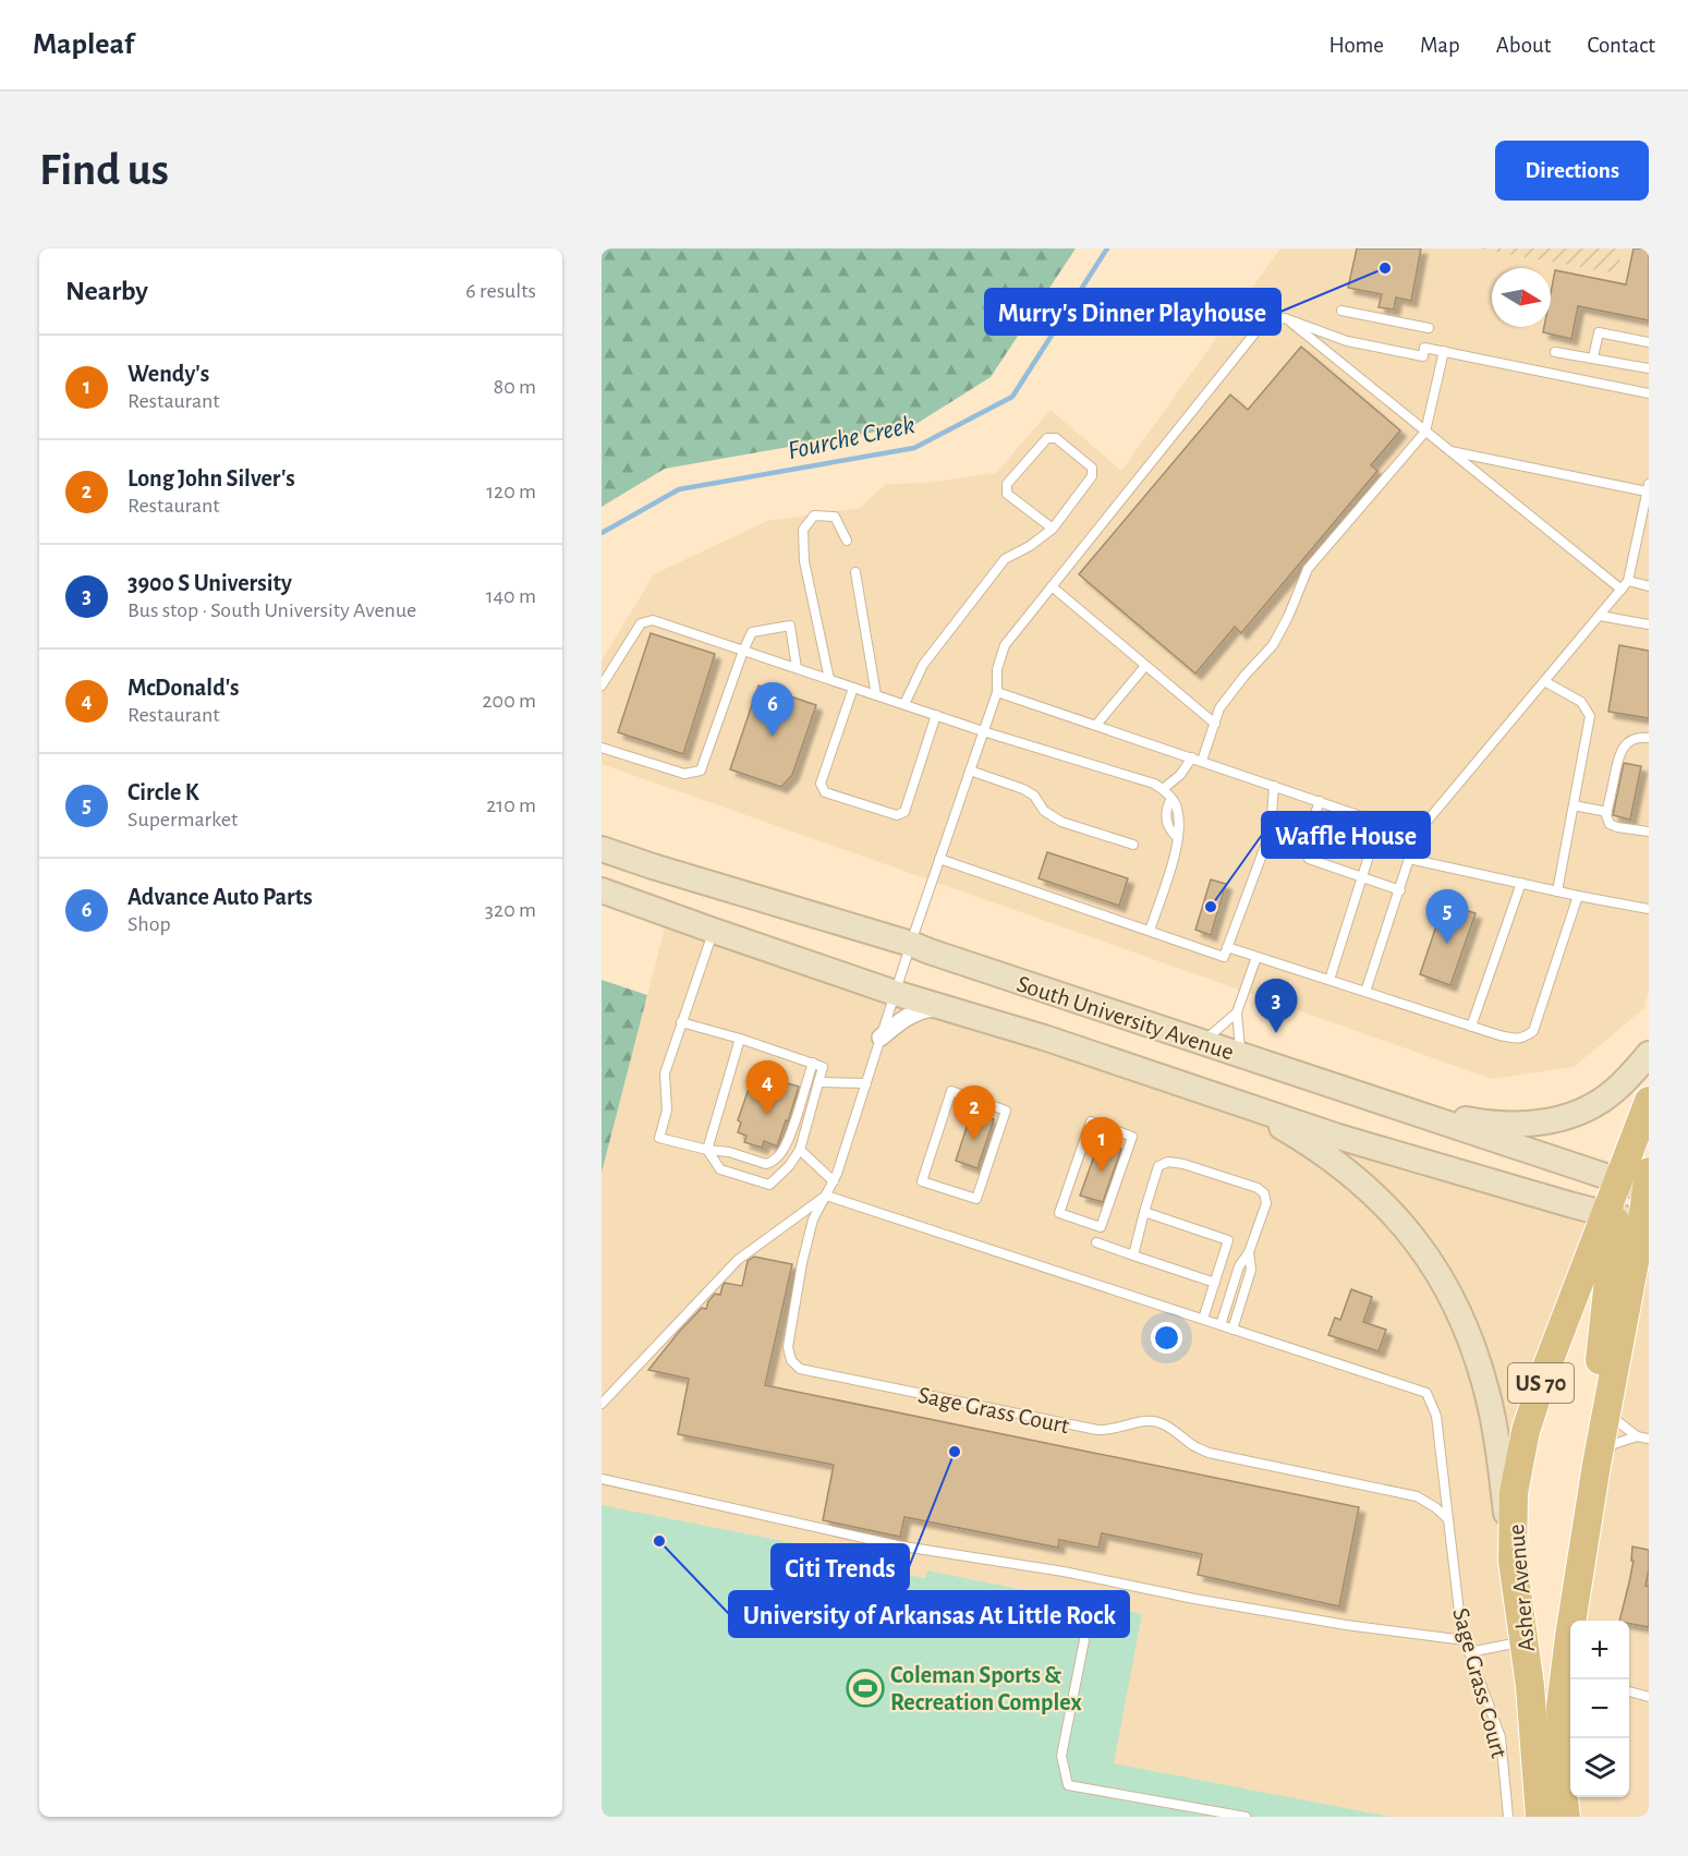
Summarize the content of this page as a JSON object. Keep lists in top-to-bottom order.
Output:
{
  "streets": {
    "main road": ["South University Avenue", "US 70", "Asher Avenue"],
    "lane": ["Sage Grass Court"]
  },
  "crossings": [
    ["South University Avenue", "Sage Grass Court"],
    ["South University Avenue", "Asher Avenue"]
  ],
  "water": ["Fourche Creek"],
  "places": {
    "other": [
      "Murry's Dinner Playhouse",
      "Waffle House",
      "Citi Trends",
      "University of Arkansas At Little Rock"
    ],
    "sports": ["Coleman Sports & Recreation Complex"]
  },
  "north": "right",
  "page": {
    "header": "Mapleaf",
    "nav": [
      "Home",
      "Map",
      "About",
      "Contact"
    ],
    "buttons": "Directions",
    "title": "Find us",
    "heading": ["Nearby", "6 results"],
    "list": [
      {
        "mark": "1",
        "name": "Wendy's",
        "note": "Restaurant",
        "value": "80 m"
      },
      {
        "mark": "2",
        "name": "Long John Silver's",
        "note": "Restaurant",
        "value": "120 m"
      },
      {
        "mark": "3",
        "name": "3900 S University",
        "note": "Bus stop · South University Avenue",
        "value": "140 m"
      },
      {
        "mark": "4",
        "name": "McDonald's",
        "note": "Restaurant",
        "value": "200 m"
      },
      {
        "mark": "5",
        "name": "Circle K",
        "note": "Supermarket",
        "value": "210 m"
      },
      {
        "mark": "6",
        "name": "Advance Auto Parts",
        "note": "Shop",
        "value": "320 m"
      }
    ],
    "pins": [
      "6",
      "5",
      "3",
      "4",
      "2",
      "1"
    ],
    "map_buttons": ["+", "−"]
  }
}
